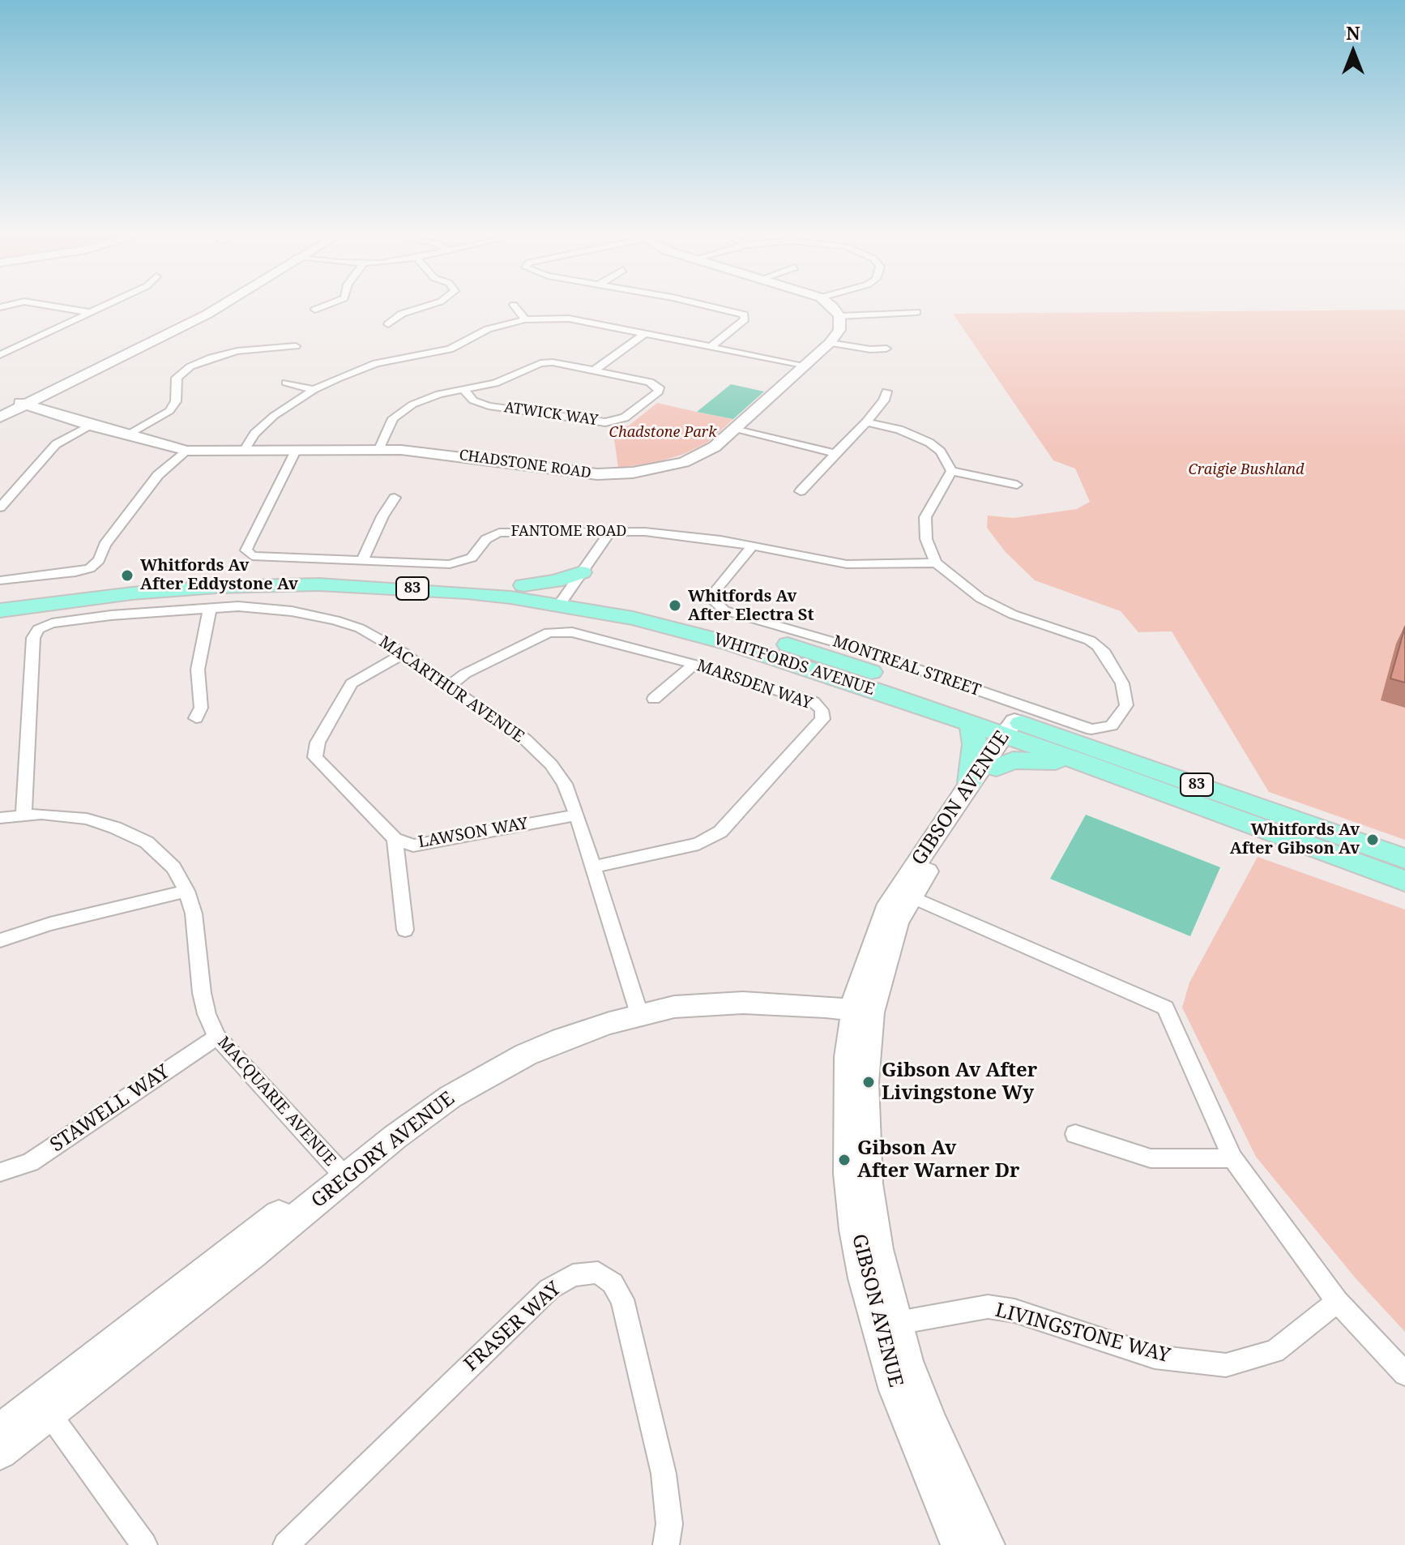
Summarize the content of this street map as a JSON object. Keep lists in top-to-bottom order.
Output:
{
  "streets": {
    "main road": ["83", "WHITFORDS AVENUE"],
    "street": [
      "ATWICK WAY",
      "CHADSTONE ROAD",
      "FANTOME ROAD",
      "MONTREAL STREET",
      "MARSDEN WAY",
      "MACARTHUR AVENUE",
      "GIBSON AVENUE",
      "LAWSON WAY",
      "MACQUARIE AVENUE",
      "STAWELL WAY",
      "GREGORY AVENUE",
      "FRASER WAY",
      "LIVINGSTONE WAY"
    ]
  },
  "crossings": [
    ["ATWICK WAY", "CHADSTONE ROAD"],
    ["CHADSTONE ROAD", "FANTOME ROAD"],
    ["FANTOME ROAD", "MONTREAL STREET"],
    ["WHITFORDS AVENUE", "GIBSON AVENUE"],
    ["MARSDEN WAY", "MACARTHUR AVENUE"],
    ["MACARTHUR AVENUE", "LAWSON WAY"],
    ["MACARTHUR AVENUE", "MACQUARIE AVENUE"],
    ["MACARTHUR AVENUE", "GREGORY AVENUE"],
    ["GIBSON AVENUE", "GREGORY AVENUE"],
    ["GIBSON AVENUE", "LIVINGSTONE WAY"],
    ["MACQUARIE AVENUE", "STAWELL WAY"],
    ["MACQUARIE AVENUE", "GREGORY AVENUE"]
  ],
  "parks": ["Chadstone Park", "Craigie Bushland"],
  "places": [
    "Whitfords Av After Eddystone Av",
    "Whitfords Av After Electra St",
    "Whitfords Av After Gibson Av",
    "Gibson Av After Livingstone Wy",
    "Gibson Av After Warner Dr"
  ],
  "north": "top"
}
